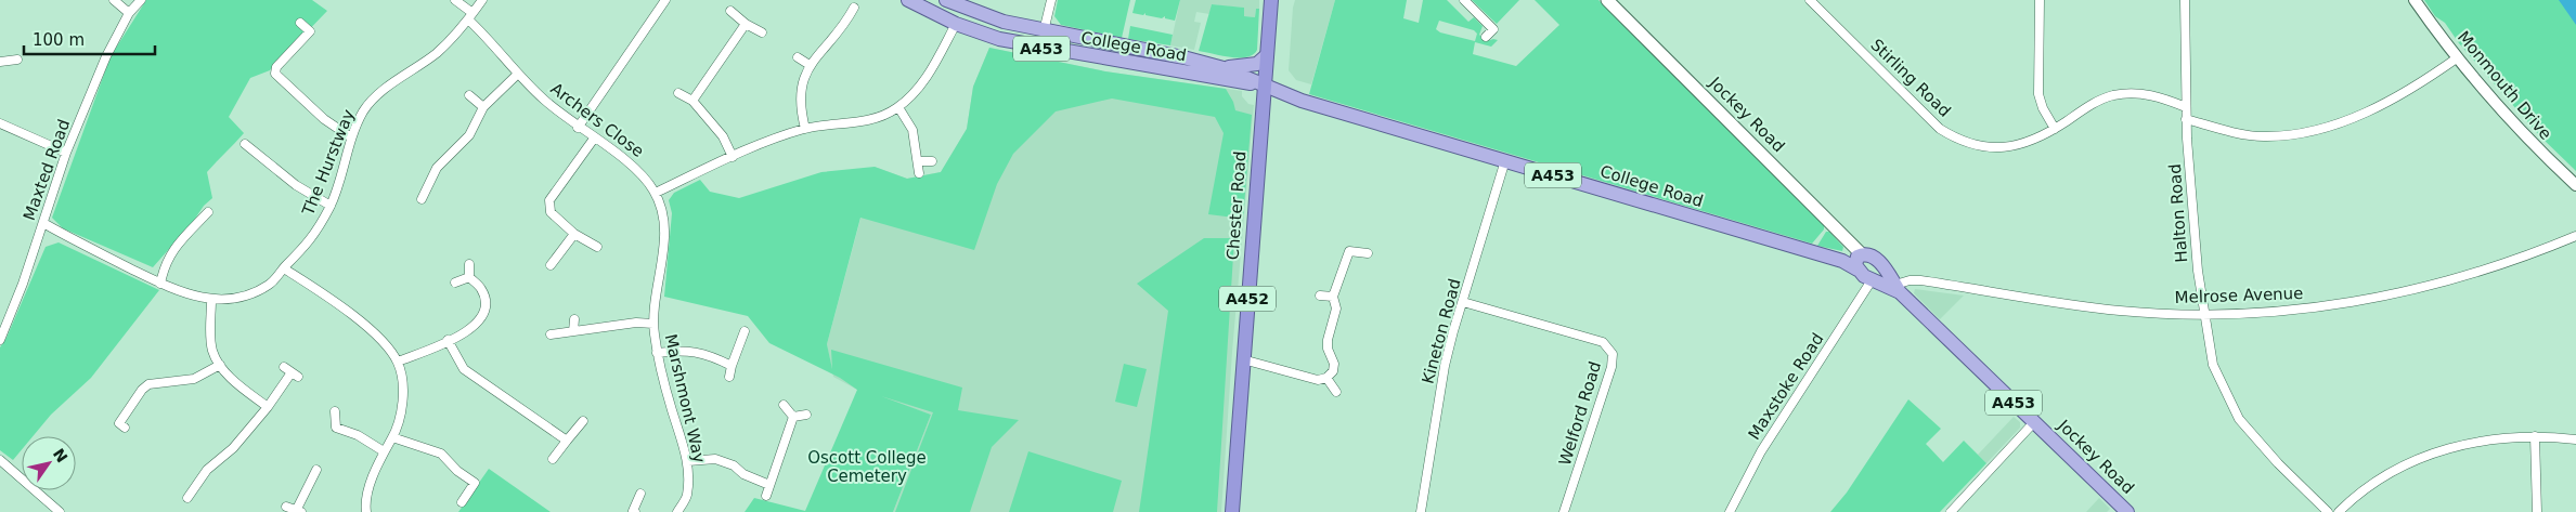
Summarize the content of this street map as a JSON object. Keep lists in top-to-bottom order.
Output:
{
  "streets": {
    "highway": ["Chester Road", "A452"],
    "main road": ["College Road", "A453", "Jockey Road"],
    "street": [
      "Stirling Road",
      "Monmouth Drive",
      "Archers Close",
      "The Hurstway",
      "Maxted Road",
      "Halton Road",
      "Melrose Avenue",
      "Kineton Road",
      "Maxstoke Road",
      "Marshmont Way",
      "Welford Road"
    ]
  },
  "crossings": [
    ["College Road", "Jockey Road"],
    ["College Road", "Chester Road"],
    ["College Road", "Kineton Road"],
    ["Stirling Road", "Halton Road"],
    ["Jockey Road", "Melrose Avenue"],
    ["Jockey Road", "Maxstoke Road"],
    ["Archers Close", "The Hurstway"],
    ["Archers Close", "Marshmont Way"],
    ["The Hurstway", "Maxted Road"],
    ["Halton Road", "Melrose Avenue"],
    ["Kineton Road", "Welford Road"]
  ],
  "parks": ["Oscott College Cemetery"],
  "scale_bar": "100 m",
  "north": "top right"
}
